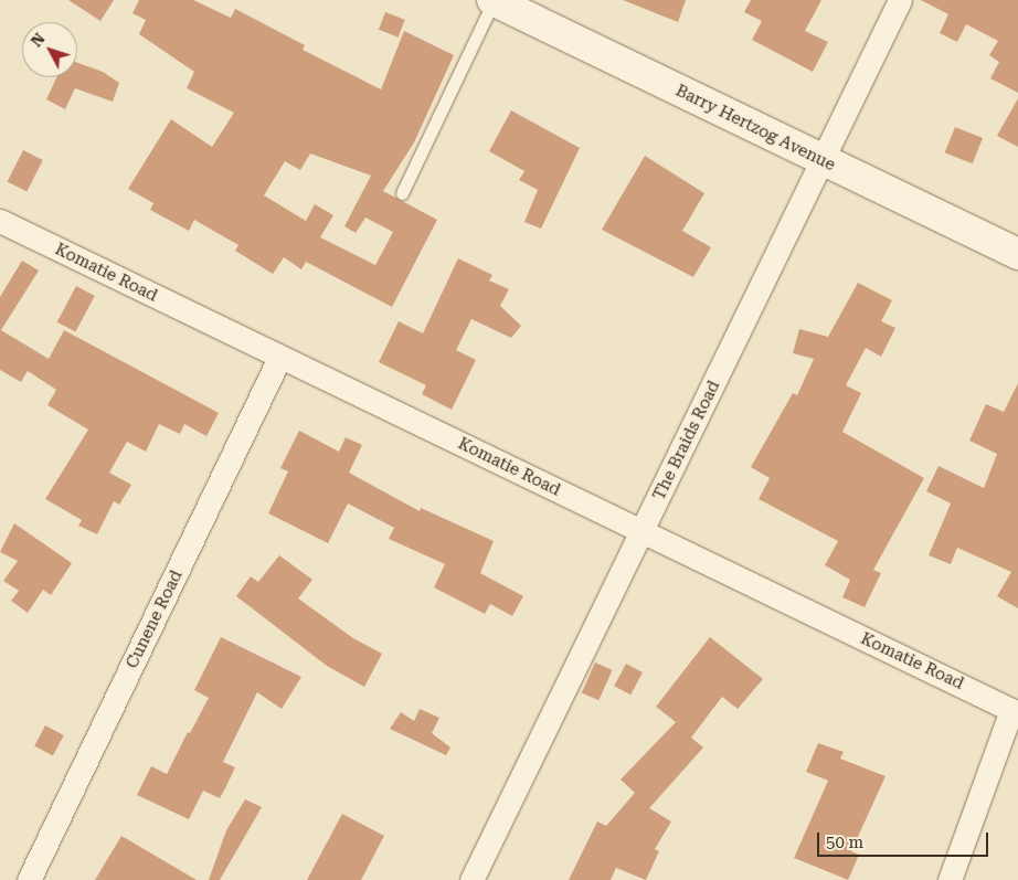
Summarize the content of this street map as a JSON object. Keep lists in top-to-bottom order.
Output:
{
  "streets": {
    "main road": ["Barry Hertzog Avenue"],
    "street": ["Komatie Road", "The Braids Road", "Cunene Road"]
  },
  "crossings": [
    ["Barry Hertzog Avenue", "The Braids Road"],
    ["Komatie Road", "The Braids Road"],
    ["Komatie Road", "Cunene Road"]
  ],
  "scale_bar": "50 m",
  "north": "top left"
}
